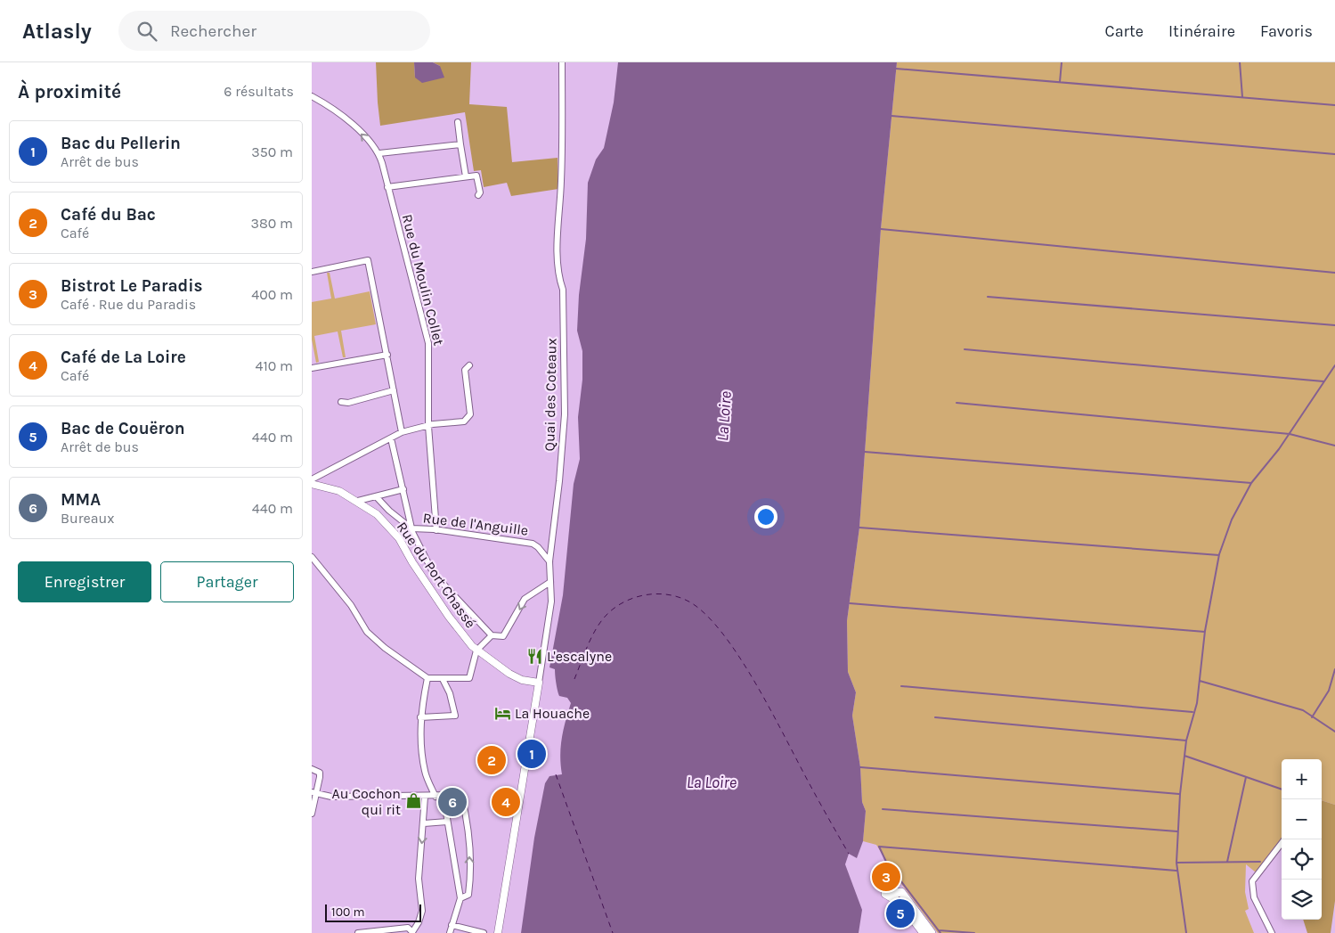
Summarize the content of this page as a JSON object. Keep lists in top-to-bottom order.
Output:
{
  "streets": {
    "street": [
      "Rue du Moulin Collet",
      "Quai des Coteaux",
      "Rue de l'Anguille",
      "Rue du Port Chassé"
    ]
  },
  "crossings": [
    ["Rue du Moulin Collet", "Rue de l'Anguille"],
    ["Quai des Coteaux", "Rue de l'Anguille"],
    ["Quai des Coteaux", "Rue du Port Chassé"]
  ],
  "water": ["La Loire"],
  "places": {
    "restaurant": ["L'escalyne"],
    "hotel": ["La Houache"],
    "shop": ["Au Cochon qui rit"]
  },
  "scale_bar": "100 m",
  "page": {
    "header": "Atlasly",
    "search": "Rechercher",
    "nav": ["Carte", "Itinéraire", "Favoris"],
    "heading": ["À proximité", "6 résultats"],
    "list": [
      {
        "mark": "1",
        "name": "Bac du Pellerin",
        "note": "Arrêt de bus",
        "value": "350 m"
      },
      {
        "mark": "2",
        "name": "Café du Bac",
        "note": "Café",
        "value": "380 m"
      },
      {
        "mark": "3",
        "name": "Bistrot Le Paradis",
        "note": "Café · Rue du Paradis",
        "value": "400 m"
      },
      {
        "mark": "4",
        "name": "Café de La Loire",
        "note": "Café",
        "value": "410 m"
      },
      {
        "mark": "5",
        "name": "Bac de Couëron",
        "note": "Arrêt de bus",
        "value": "440 m"
      },
      {
        "mark": "6",
        "name": "MMA",
        "note": "Bureaux",
        "value": "440 m"
      }
    ],
    "buttons": ["Enregistrer", "Partager"],
    "pins": [
      "1",
      "2",
      "4",
      "6",
      "3",
      "5"
    ],
    "map_buttons": ["+", "−"],
    "scale": "100 m"
  }
}
